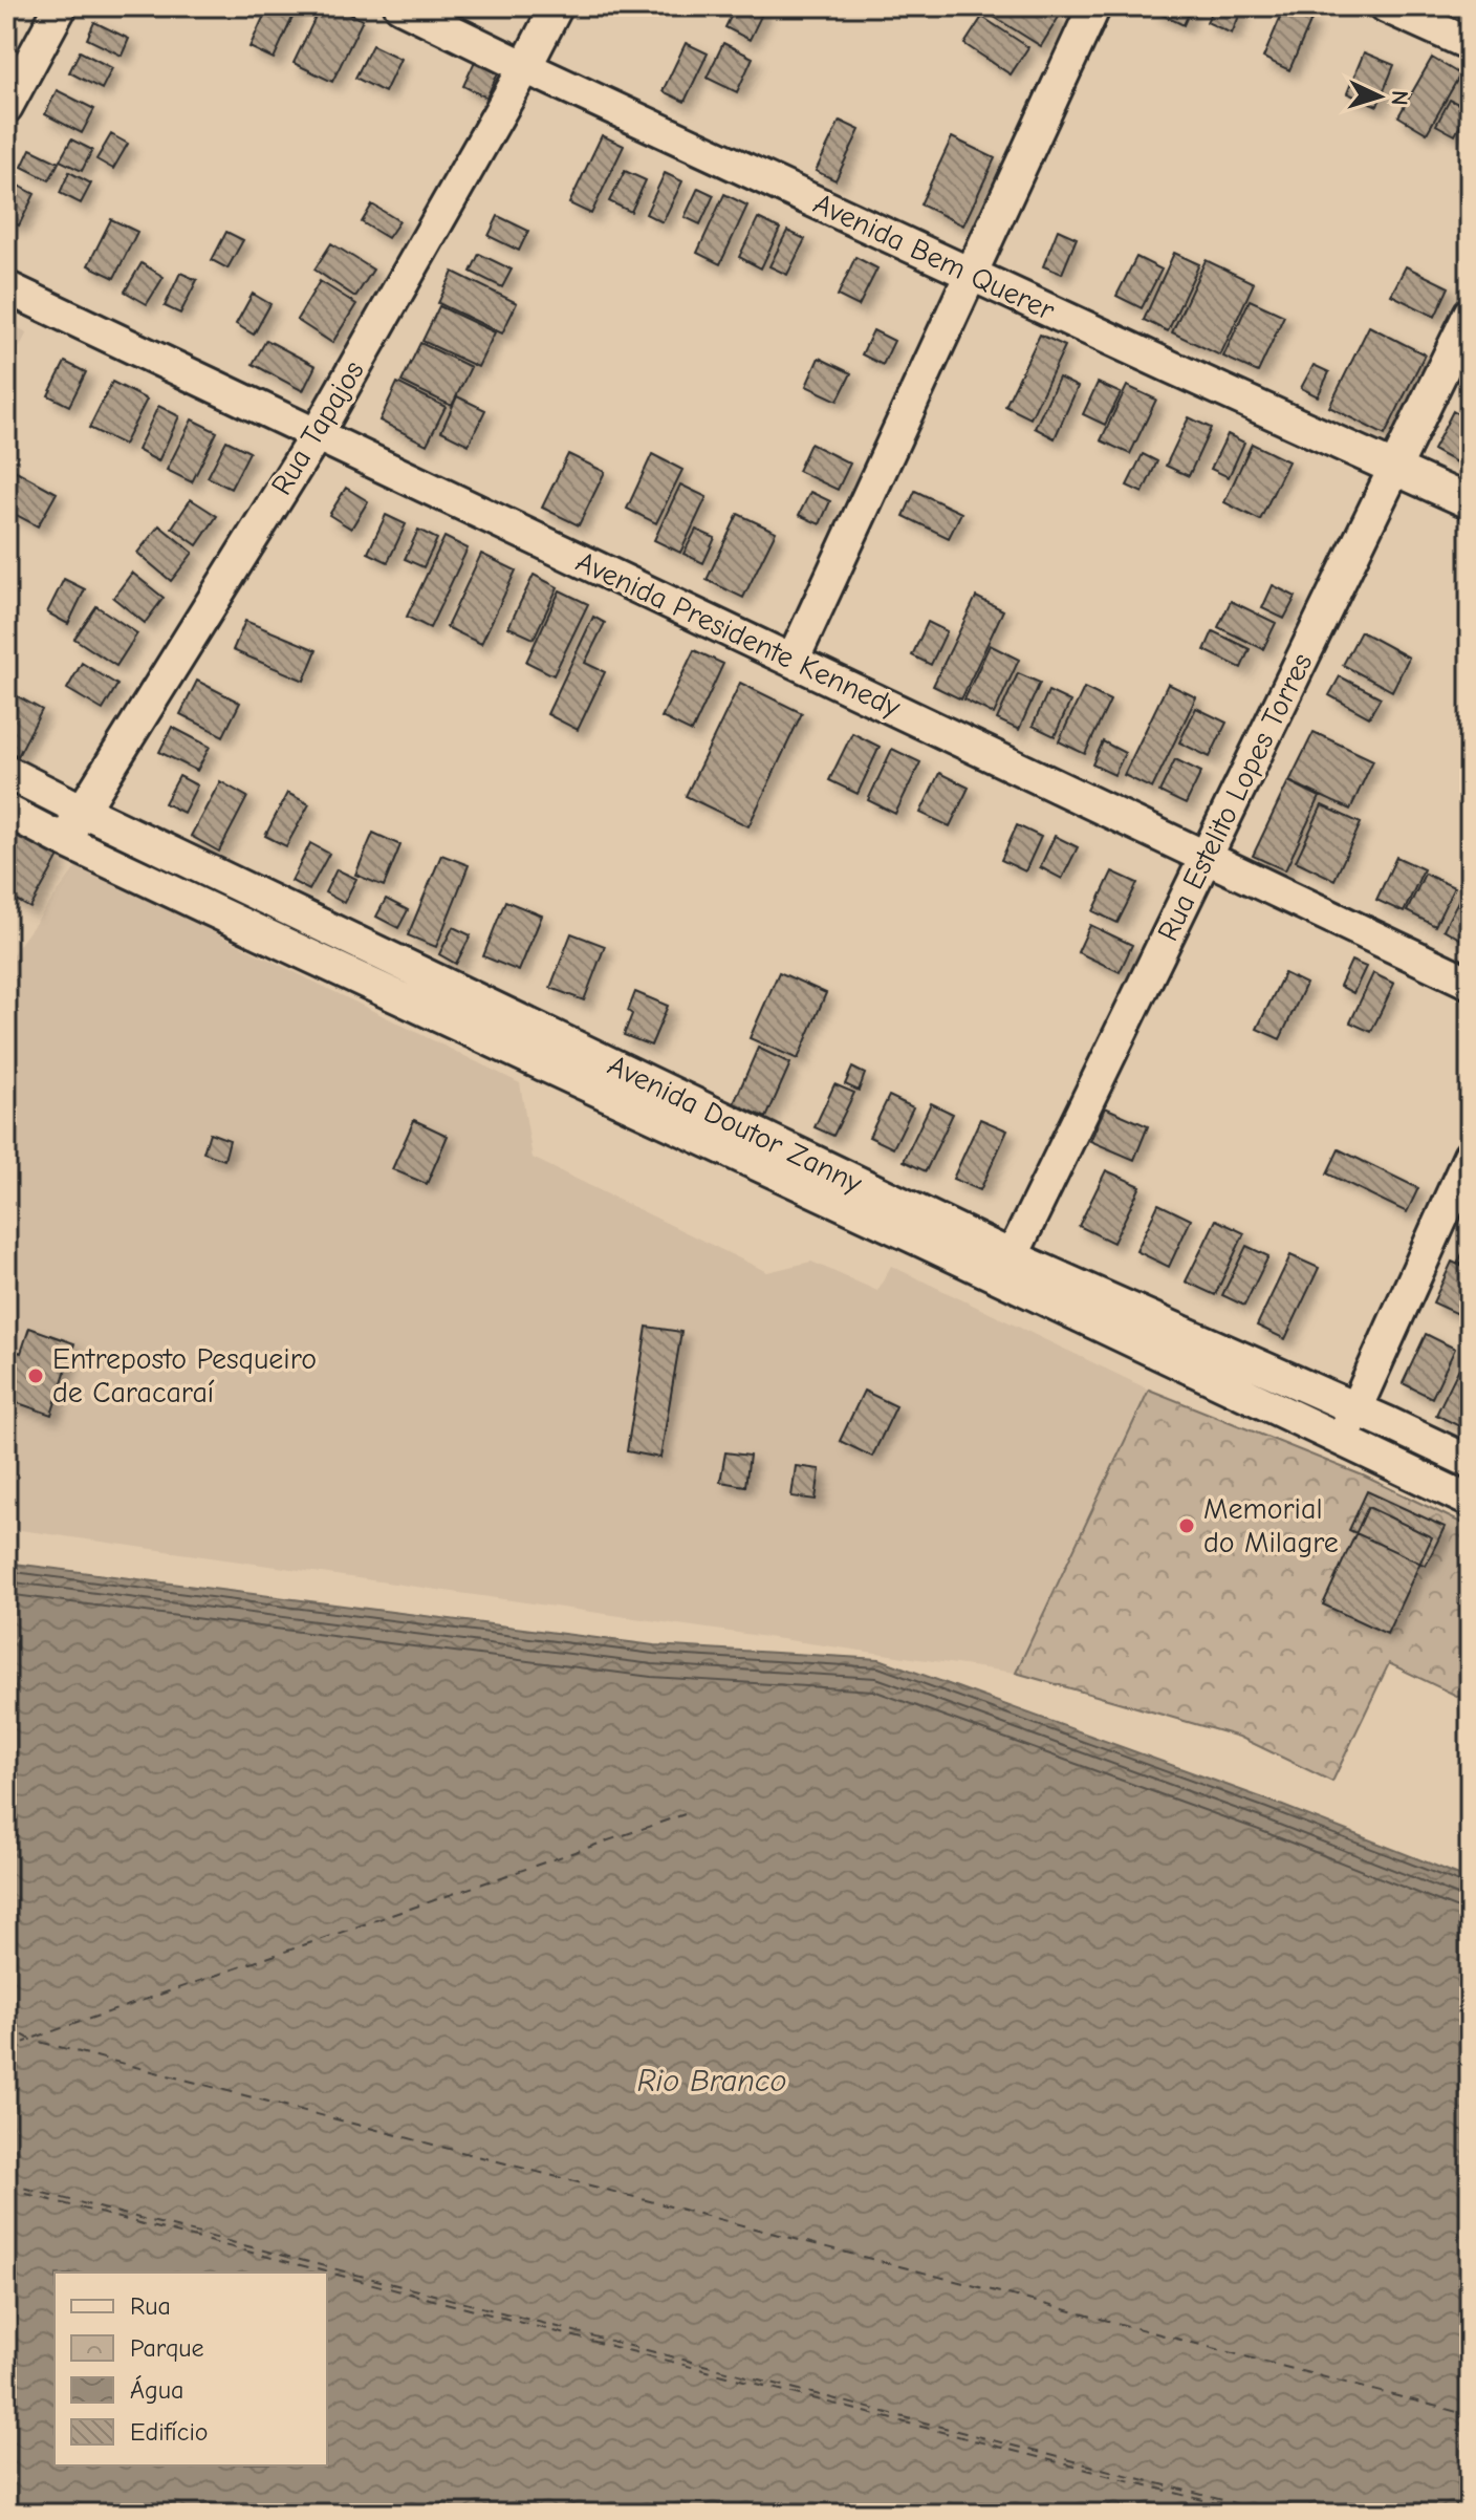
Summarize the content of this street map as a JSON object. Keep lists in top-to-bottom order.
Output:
{
  "streets": {
    "street": [
      "Avenida Bem Querer",
      "Rua Tapajos",
      "Avenida Presidente Kennedy",
      "Rua Estelito Lopes Torres",
      "Avenida Doutor Zanny"
    ]
  },
  "crossings": [
    ["Avenida Bem Querer", "Rua Tapajos"],
    ["Avenida Bem Querer", "Rua Estelito Lopes Torres"],
    ["Rua Tapajos", "Avenida Presidente Kennedy"],
    ["Rua Tapajos", "Avenida Doutor Zanny"],
    ["Avenida Presidente Kennedy", "Rua Estelito Lopes Torres"],
    ["Rua Estelito Lopes Torres", "Avenida Doutor Zanny"]
  ],
  "water": ["Rio Branco"],
  "places": ["Entreposto Pesqueiro de Caracaraí", "Memorial do Milagre"],
  "legend": [
    "Rua",
    "Parque",
    "Água",
    "Edifício"
  ],
  "north": "right"
}
